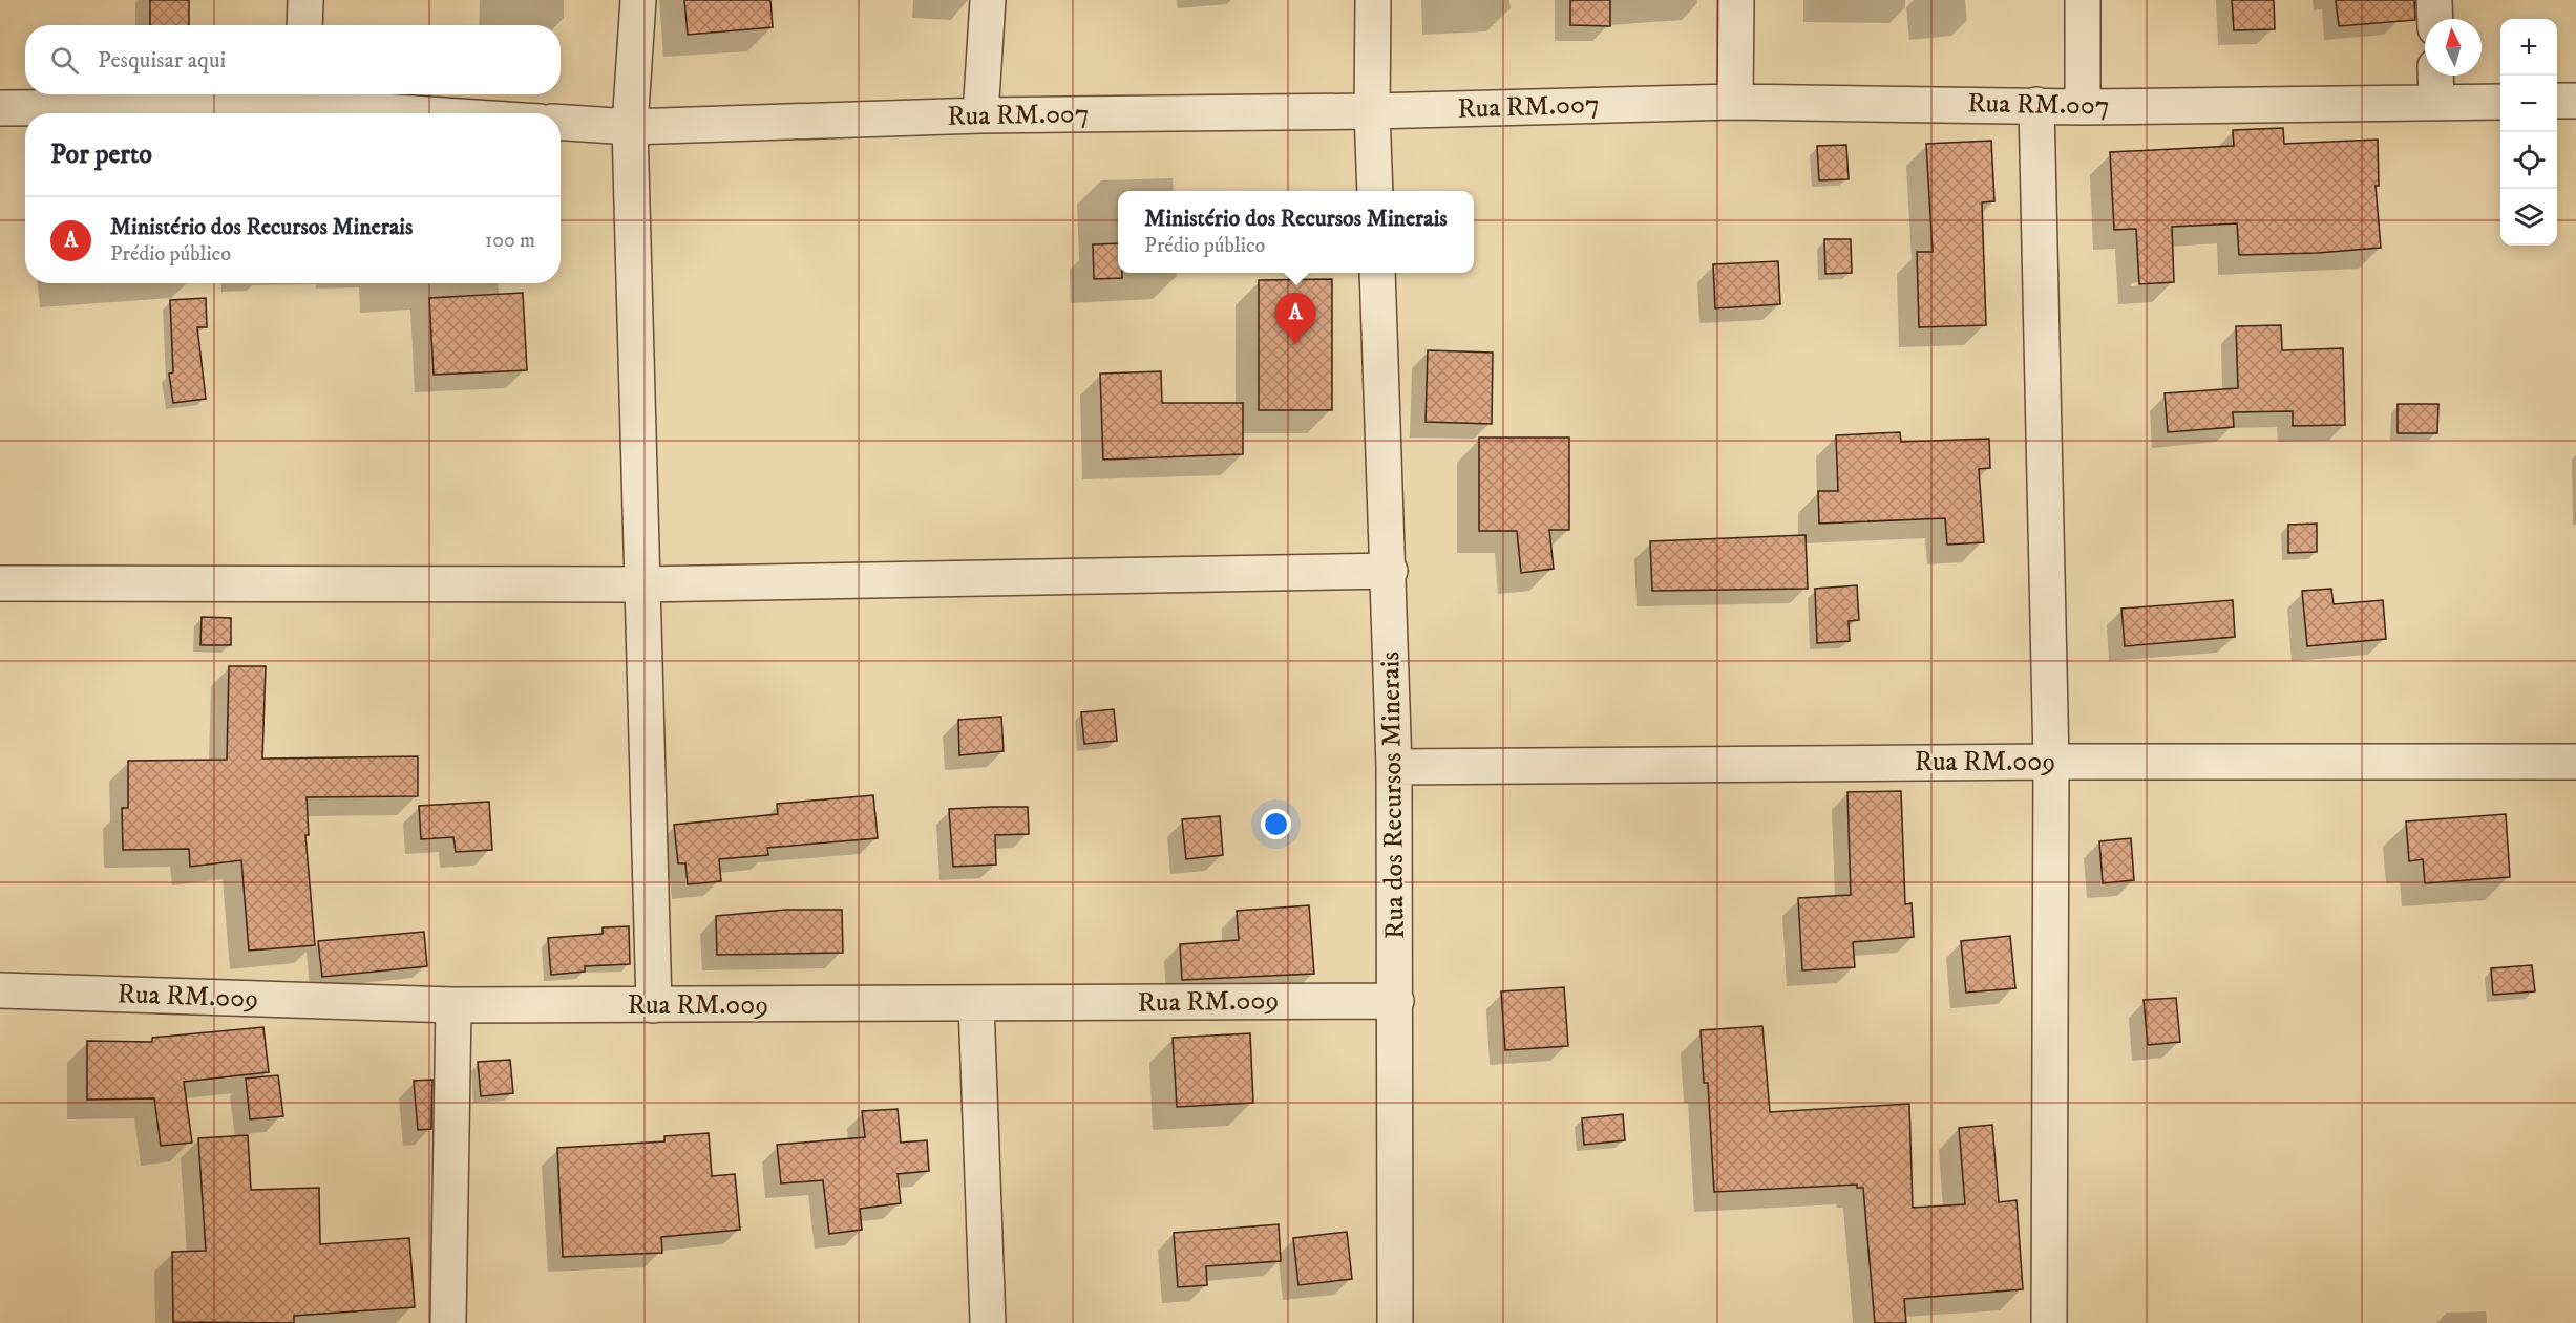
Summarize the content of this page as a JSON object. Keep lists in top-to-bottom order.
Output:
{
  "streets": {
    "street": ["Rua RM.007", "Rua RM.009", "Rua dos Recursos Minerais"]
  },
  "crossings": [
    ["Rua RM.009", "Rua dos Recursos Minerais"]
  ],
  "north": "top",
  "page": {
    "map_buttons": ["+", "−"],
    "search": "Pesquisar aqui",
    "heading": "Por perto",
    "popup": ["Ministério dos Recursos Minerais", "Prédio público"],
    "list": [
      {
        "mark": "A",
        "name": "Ministério dos Recursos Minerais",
        "note": "Prédio público",
        "value": "100 m"
      }
    ],
    "pins": "A"
  }
}
